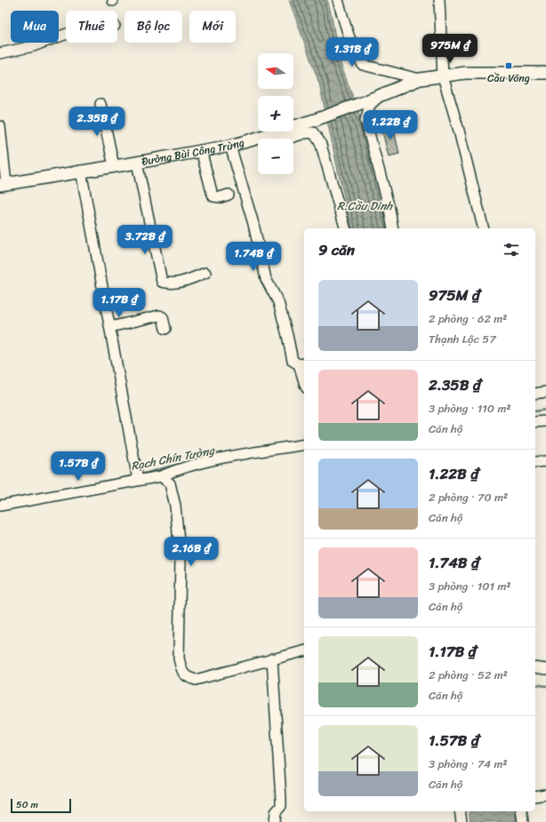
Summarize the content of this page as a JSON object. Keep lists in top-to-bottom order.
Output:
{
  "streets": {
    "street": ["Đường Bùi Công Trừng"]
  },
  "water": ["R.Cầu Dinh", "Rạch Chín Tường"],
  "places": {
    "transit": ["Cầu Võng"]
  },
  "scale_bar": "50 m",
  "north": "left",
  "page": {
    "chip": [
      "Mua",
      "Thuê",
      "Bộ lọc",
      "Mới"
    ],
    "price": [
      "975M ₫",
      "1.31B ₫",
      "2.35B ₫",
      "1.22B ₫",
      "3.72B ₫",
      "1.74B ₫",
      "1.17B ₫",
      "1.57B ₫",
      "2.16B ₫"
    ],
    "map_buttons": ["+", "−"],
    "heading": "9 căn",
    "list": [
      {
        "name": "975M ₫",
        "note": "2 phòng · 62 m² · Thạnh Lộc 57"
      },
      {
        "name": "2.35B ₫",
        "note": "3 phòng · 110 m² · Căn hộ"
      },
      {
        "name": "1.22B ₫",
        "note": "2 phòng · 70 m² · Căn hộ"
      },
      {
        "name": "1.74B ₫",
        "note": "3 phòng · 101 m² · Căn hộ"
      },
      {
        "name": "1.17B ₫",
        "note": "2 phòng · 52 m² · Căn hộ"
      },
      {
        "name": "1.57B ₫",
        "note": "3 phòng · 74 m² · Căn hộ"
      }
    ],
    "scale": "50 m"
  }
}
